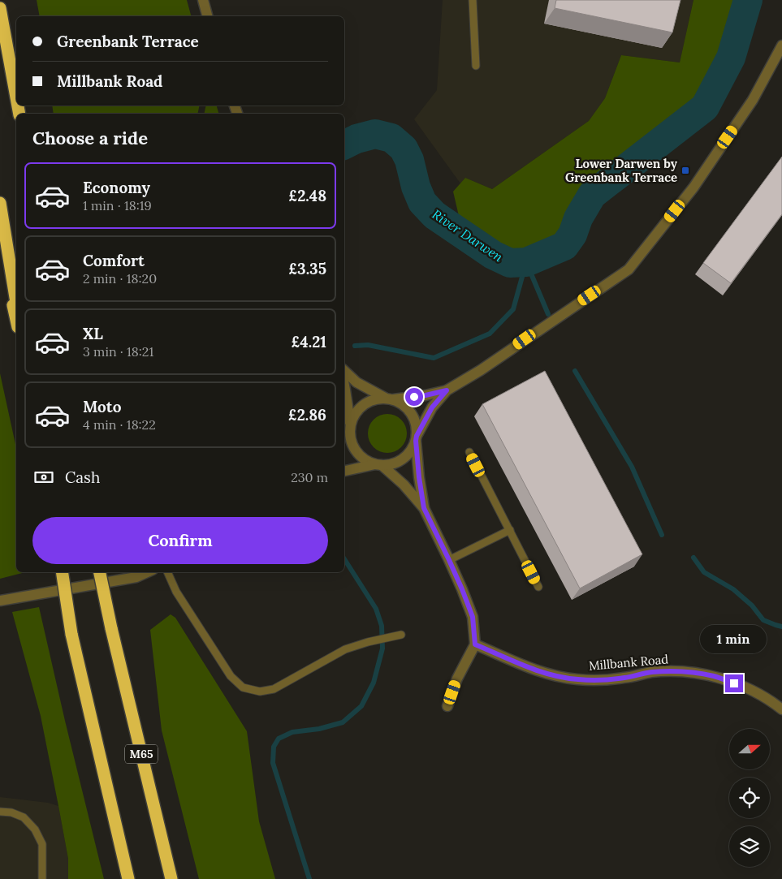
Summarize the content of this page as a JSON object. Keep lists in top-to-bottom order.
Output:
{
  "streets": {
    "highway": ["M65"],
    "street": ["Millbank Road"]
  },
  "water": ["River Darwen"],
  "places": {
    "transit": ["Lower Darwen by Greenbank Terrace"]
  },
  "north": "right",
  "page": {
    "banner": ["Greenbank Terrace", "Millbank Road"],
    "heading": "Choose a ride",
    "list": [
      {
        "name": "Economy",
        "note": "1 min · 18:19",
        "value": "£2.48"
      },
      {
        "name": "Comfort",
        "note": "2 min · 18:20",
        "value": "£3.35"
      },
      {
        "name": "XL",
        "note": "3 min · 18:21",
        "value": "£4.21"
      },
      {
        "name": "Moto",
        "note": "4 min · 18:22",
        "value": "£2.86"
      }
    ],
    "pay": ["Cash", "230 m"],
    "buttons": "Confirm",
    "bubble": "1 min"
  }
}
